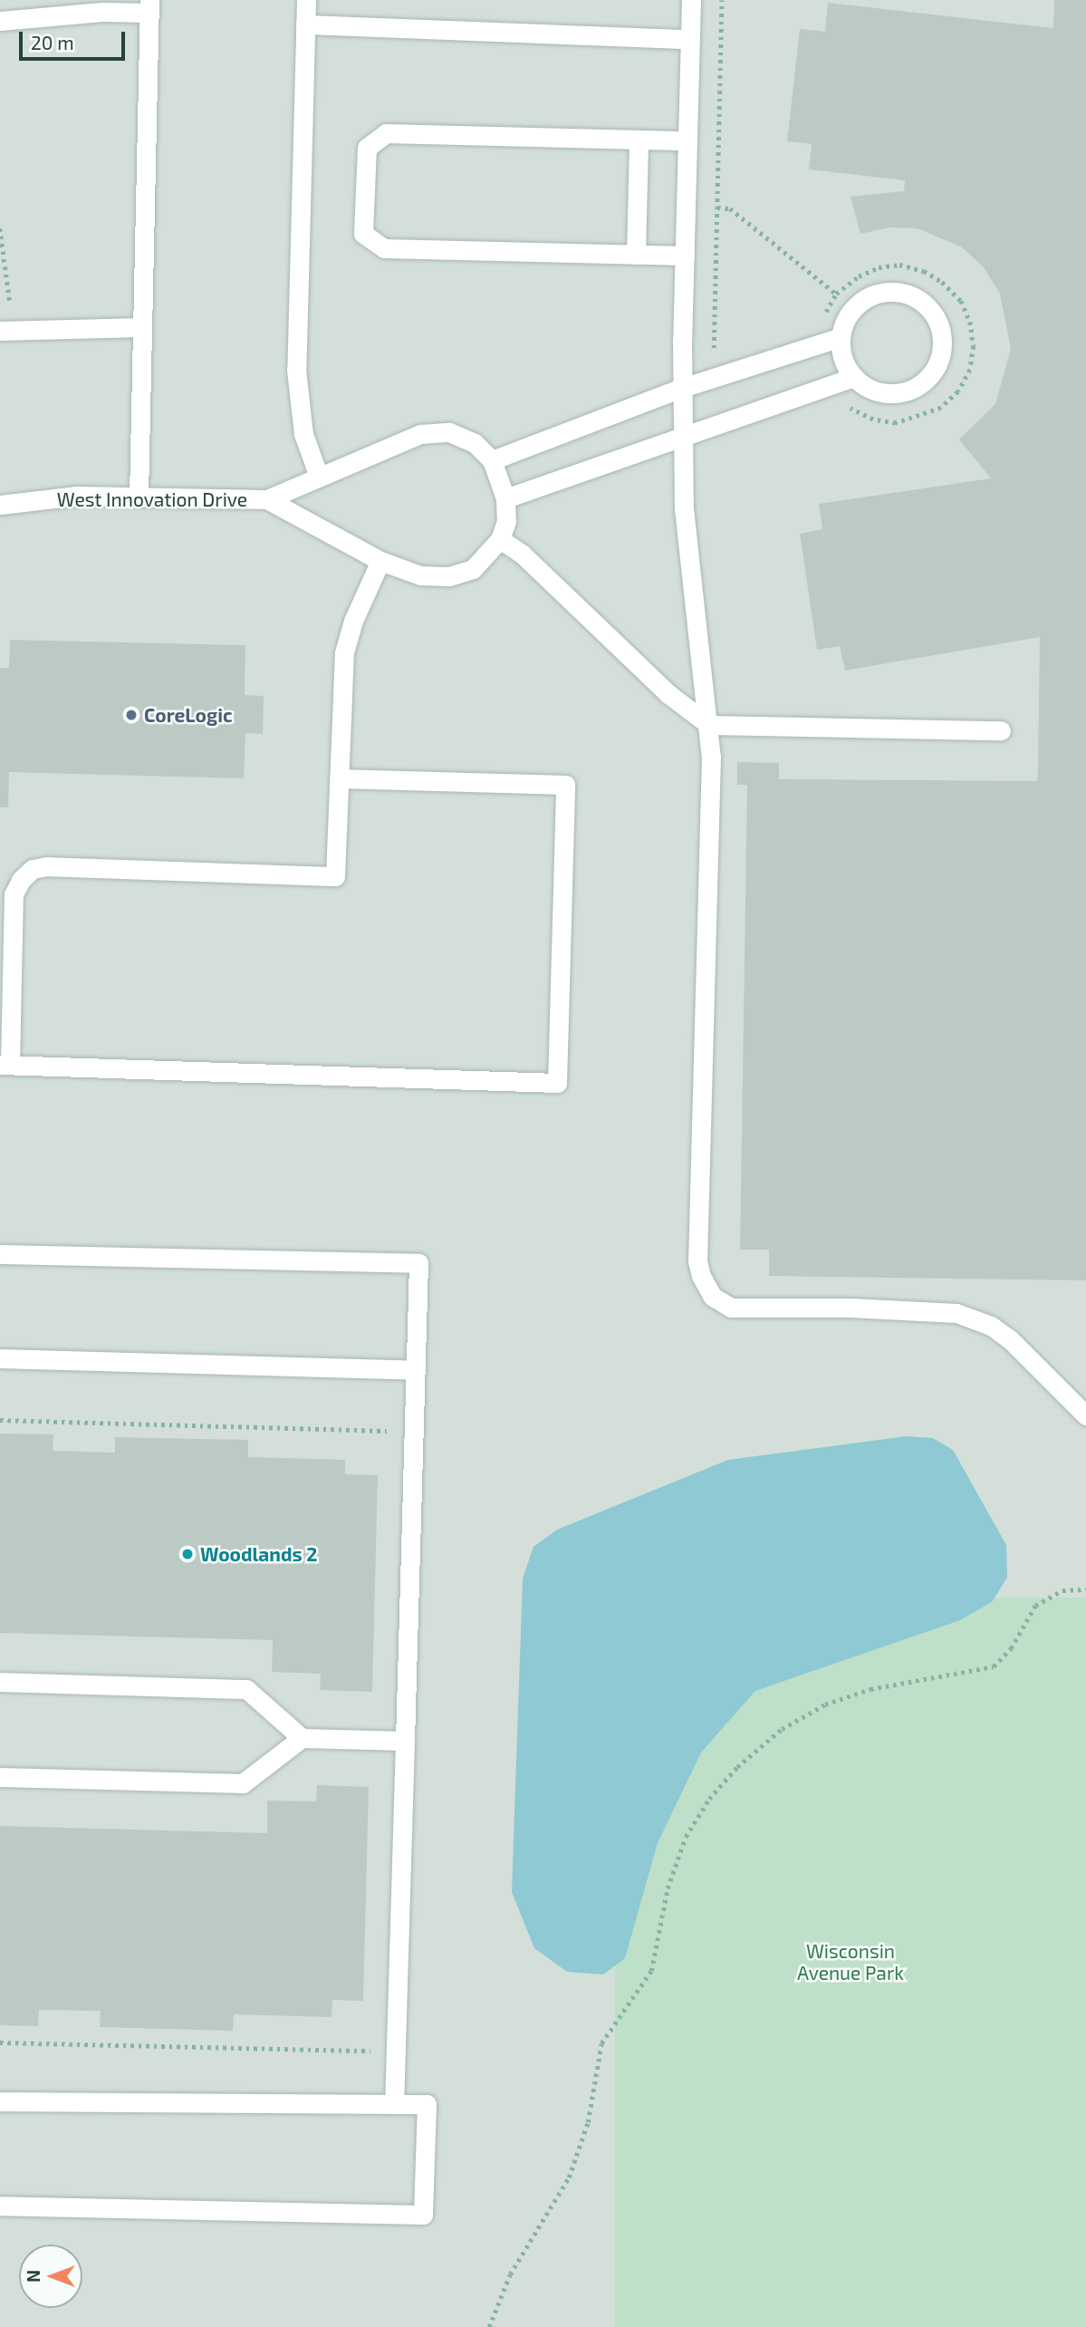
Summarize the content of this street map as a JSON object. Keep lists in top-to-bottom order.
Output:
{
  "streets": {
    "street": ["West Innovation Drive"]
  },
  "parks": ["Wisconsin Avenue Park"],
  "places": ["CoreLogic", "Woodlands 2"],
  "scale_bar": "20 m",
  "north": "left"
}
